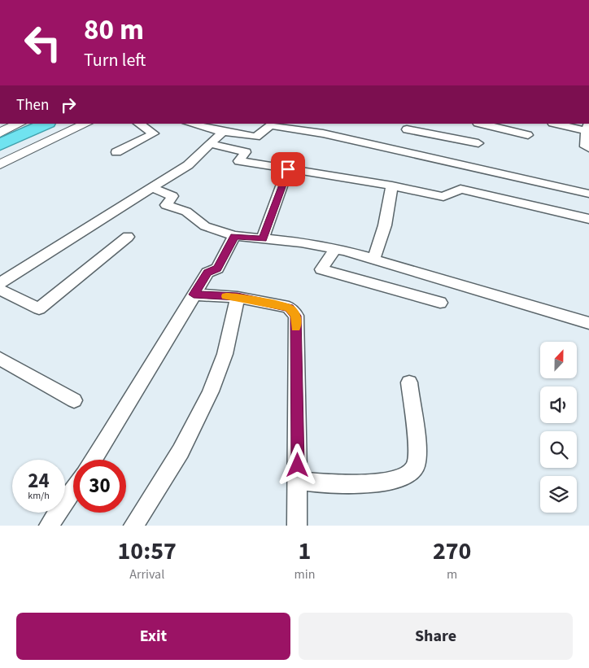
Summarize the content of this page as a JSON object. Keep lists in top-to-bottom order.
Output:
{
  "north": "top",
  "page": {
    "turn": ["80 m", "Turn left"],
    "then": "Then",
    "speed": "24 km/h",
    "limit": "30",
    "eta": [
      "10:57",
      "Arrival",
      "1",
      "min",
      "270",
      "m"
    ],
    "buttons": ["Exit", "Share"]
  }
}
